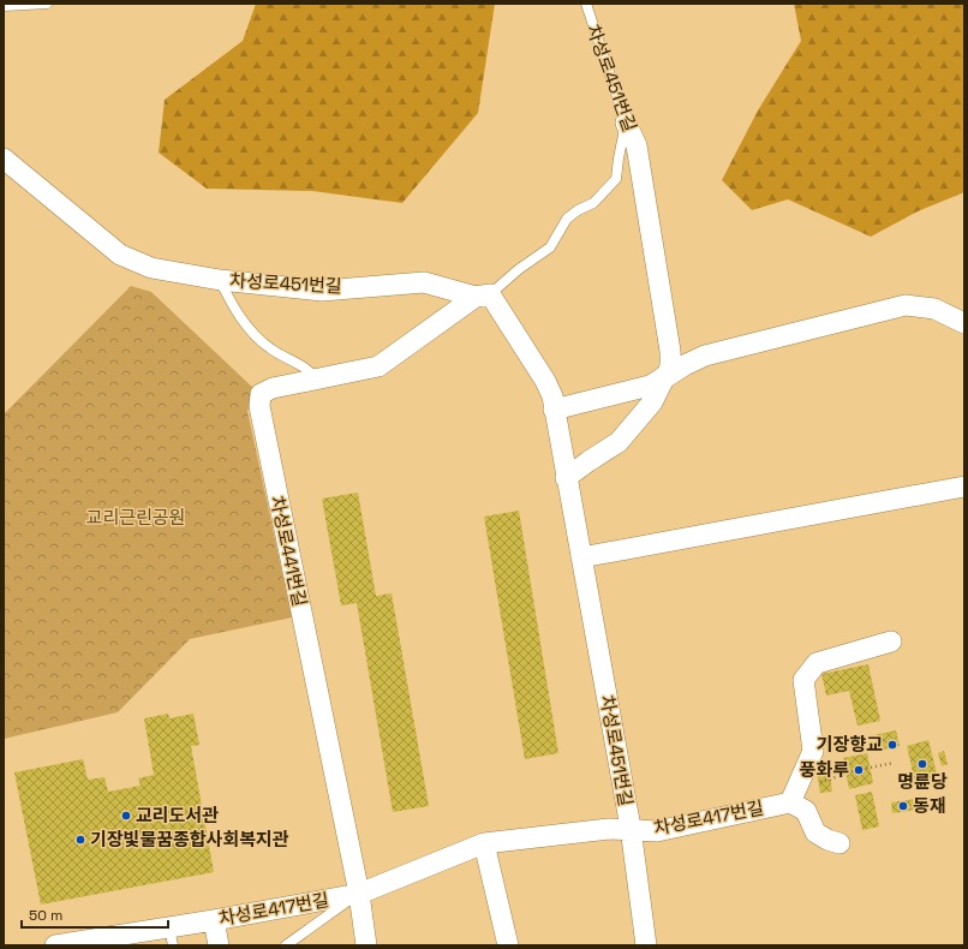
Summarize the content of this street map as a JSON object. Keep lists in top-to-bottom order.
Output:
{
  "streets": {
    "street": ["차성로451번길", "차성로441번길", "차성로417번길"]
  },
  "crossings": [
    ["차성로451번길", "차성로441번길"],
    ["차성로451번길", "차성로417번길"],
    ["차성로441번길", "차성로417번길"]
  ],
  "parks": ["교리근린공원"],
  "places": [
    "기장향교",
    "명륜당",
    "풍화루",
    "동재",
    "교리도서관",
    "기장빛물꿈종합사회복지관"
  ],
  "scale_bar": "50 m"
}
